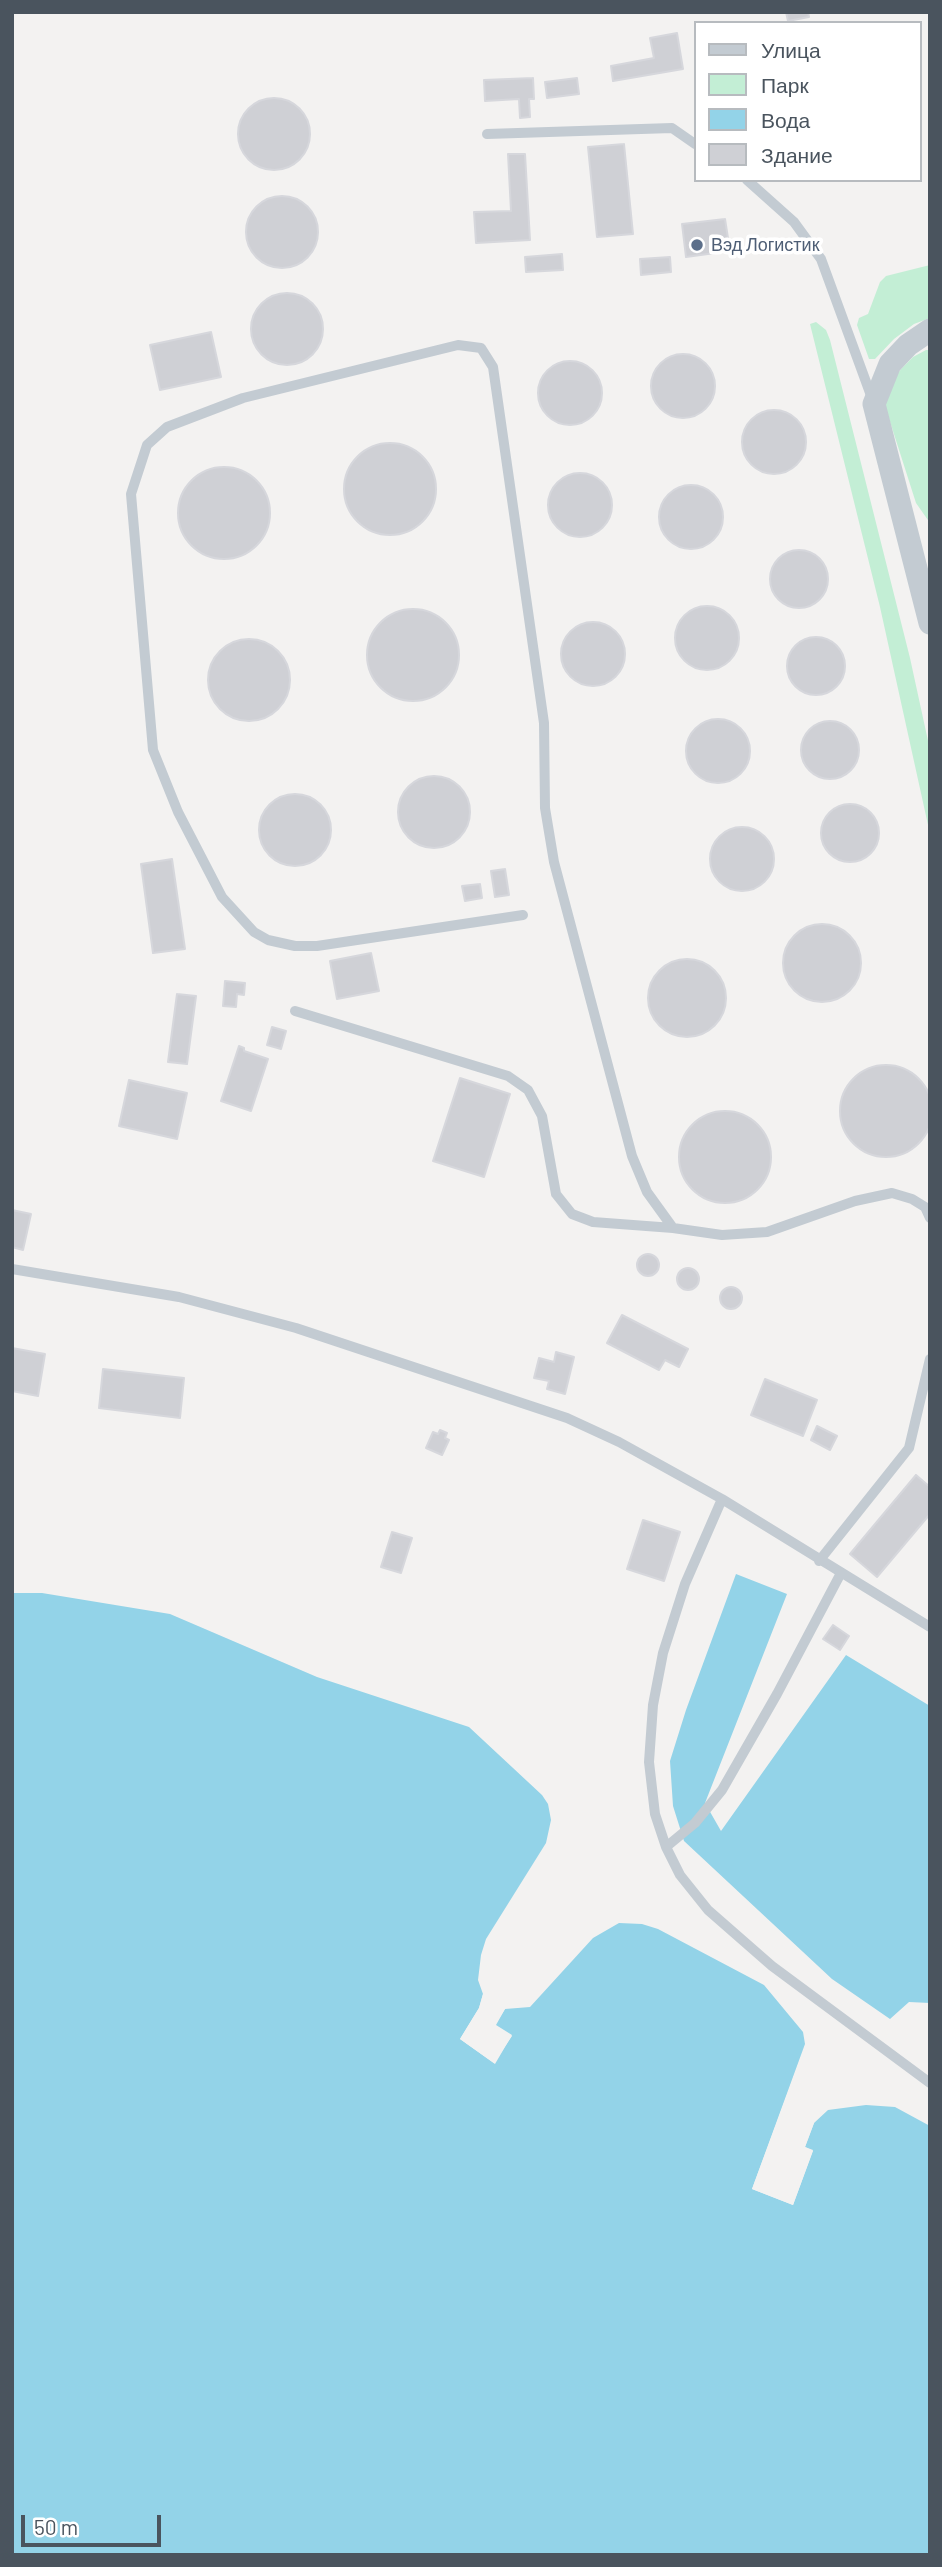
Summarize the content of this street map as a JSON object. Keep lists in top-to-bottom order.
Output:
{
  "places": ["Вэд Логистик"],
  "legend": [
    "Улица",
    "Парк",
    "Вода",
    "Здание"
  ],
  "scale_bar": "50 m"
}
